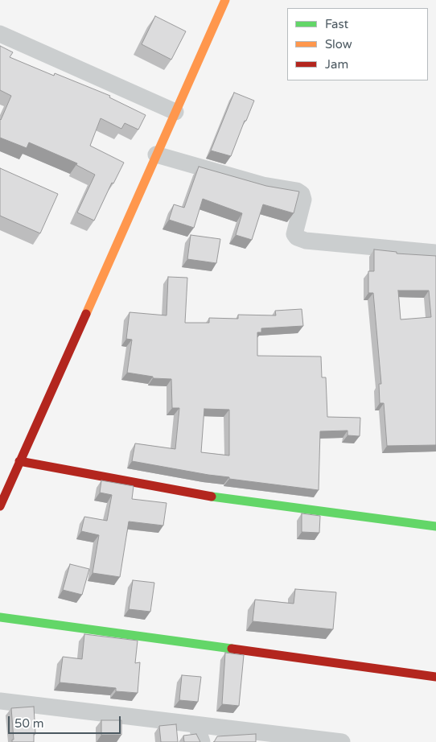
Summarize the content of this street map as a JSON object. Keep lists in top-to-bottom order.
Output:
{
  "legend": ["Fast", "Slow", "Jam"],
  "scale_bar": "50 m"
}
